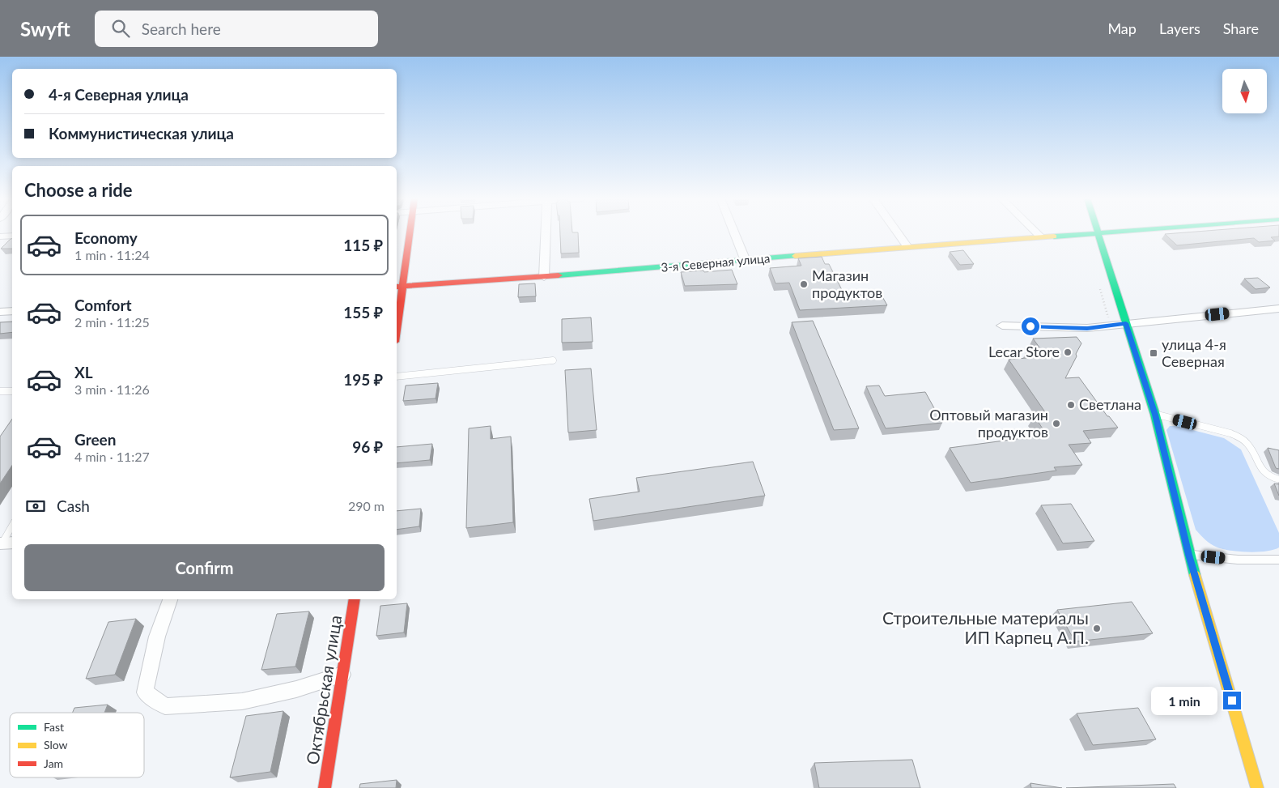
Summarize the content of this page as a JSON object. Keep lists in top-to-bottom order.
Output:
{
  "streets": {
    "street": ["3-я Северная улица", "Октябрьская улица"]
  },
  "places": {
    "other": [
      "Магазин продуктов",
      "Lecar Store",
      "Светлана",
      "Оптовый магазин продуктов",
      "Строительные материалы ИП Карпец А.П."
    ],
    "transit": ["улица 4-я Северная"]
  },
  "legend": ["Fast", "Slow", "Jam"],
  "north": "bottom",
  "page": {
    "header": "Swyft",
    "search": "Search here",
    "nav": ["Map", "Layers", "Share"],
    "banner": ["4-я Северная улица", "Коммунистическая улица"],
    "heading": "Choose a ride",
    "list": [
      {
        "name": "Economy",
        "note": "1 min · 11:24",
        "value": "115 ₽"
      },
      {
        "name": "Comfort",
        "note": "2 min · 11:25",
        "value": "155 ₽"
      },
      {
        "name": "XL",
        "note": "3 min · 11:26",
        "value": "195 ₽"
      },
      {
        "name": "Green",
        "note": "4 min · 11:27",
        "value": "96 ₽"
      }
    ],
    "pay": ["Cash", "290 m"],
    "buttons": "Confirm",
    "bubble": "1 min"
  }
}
